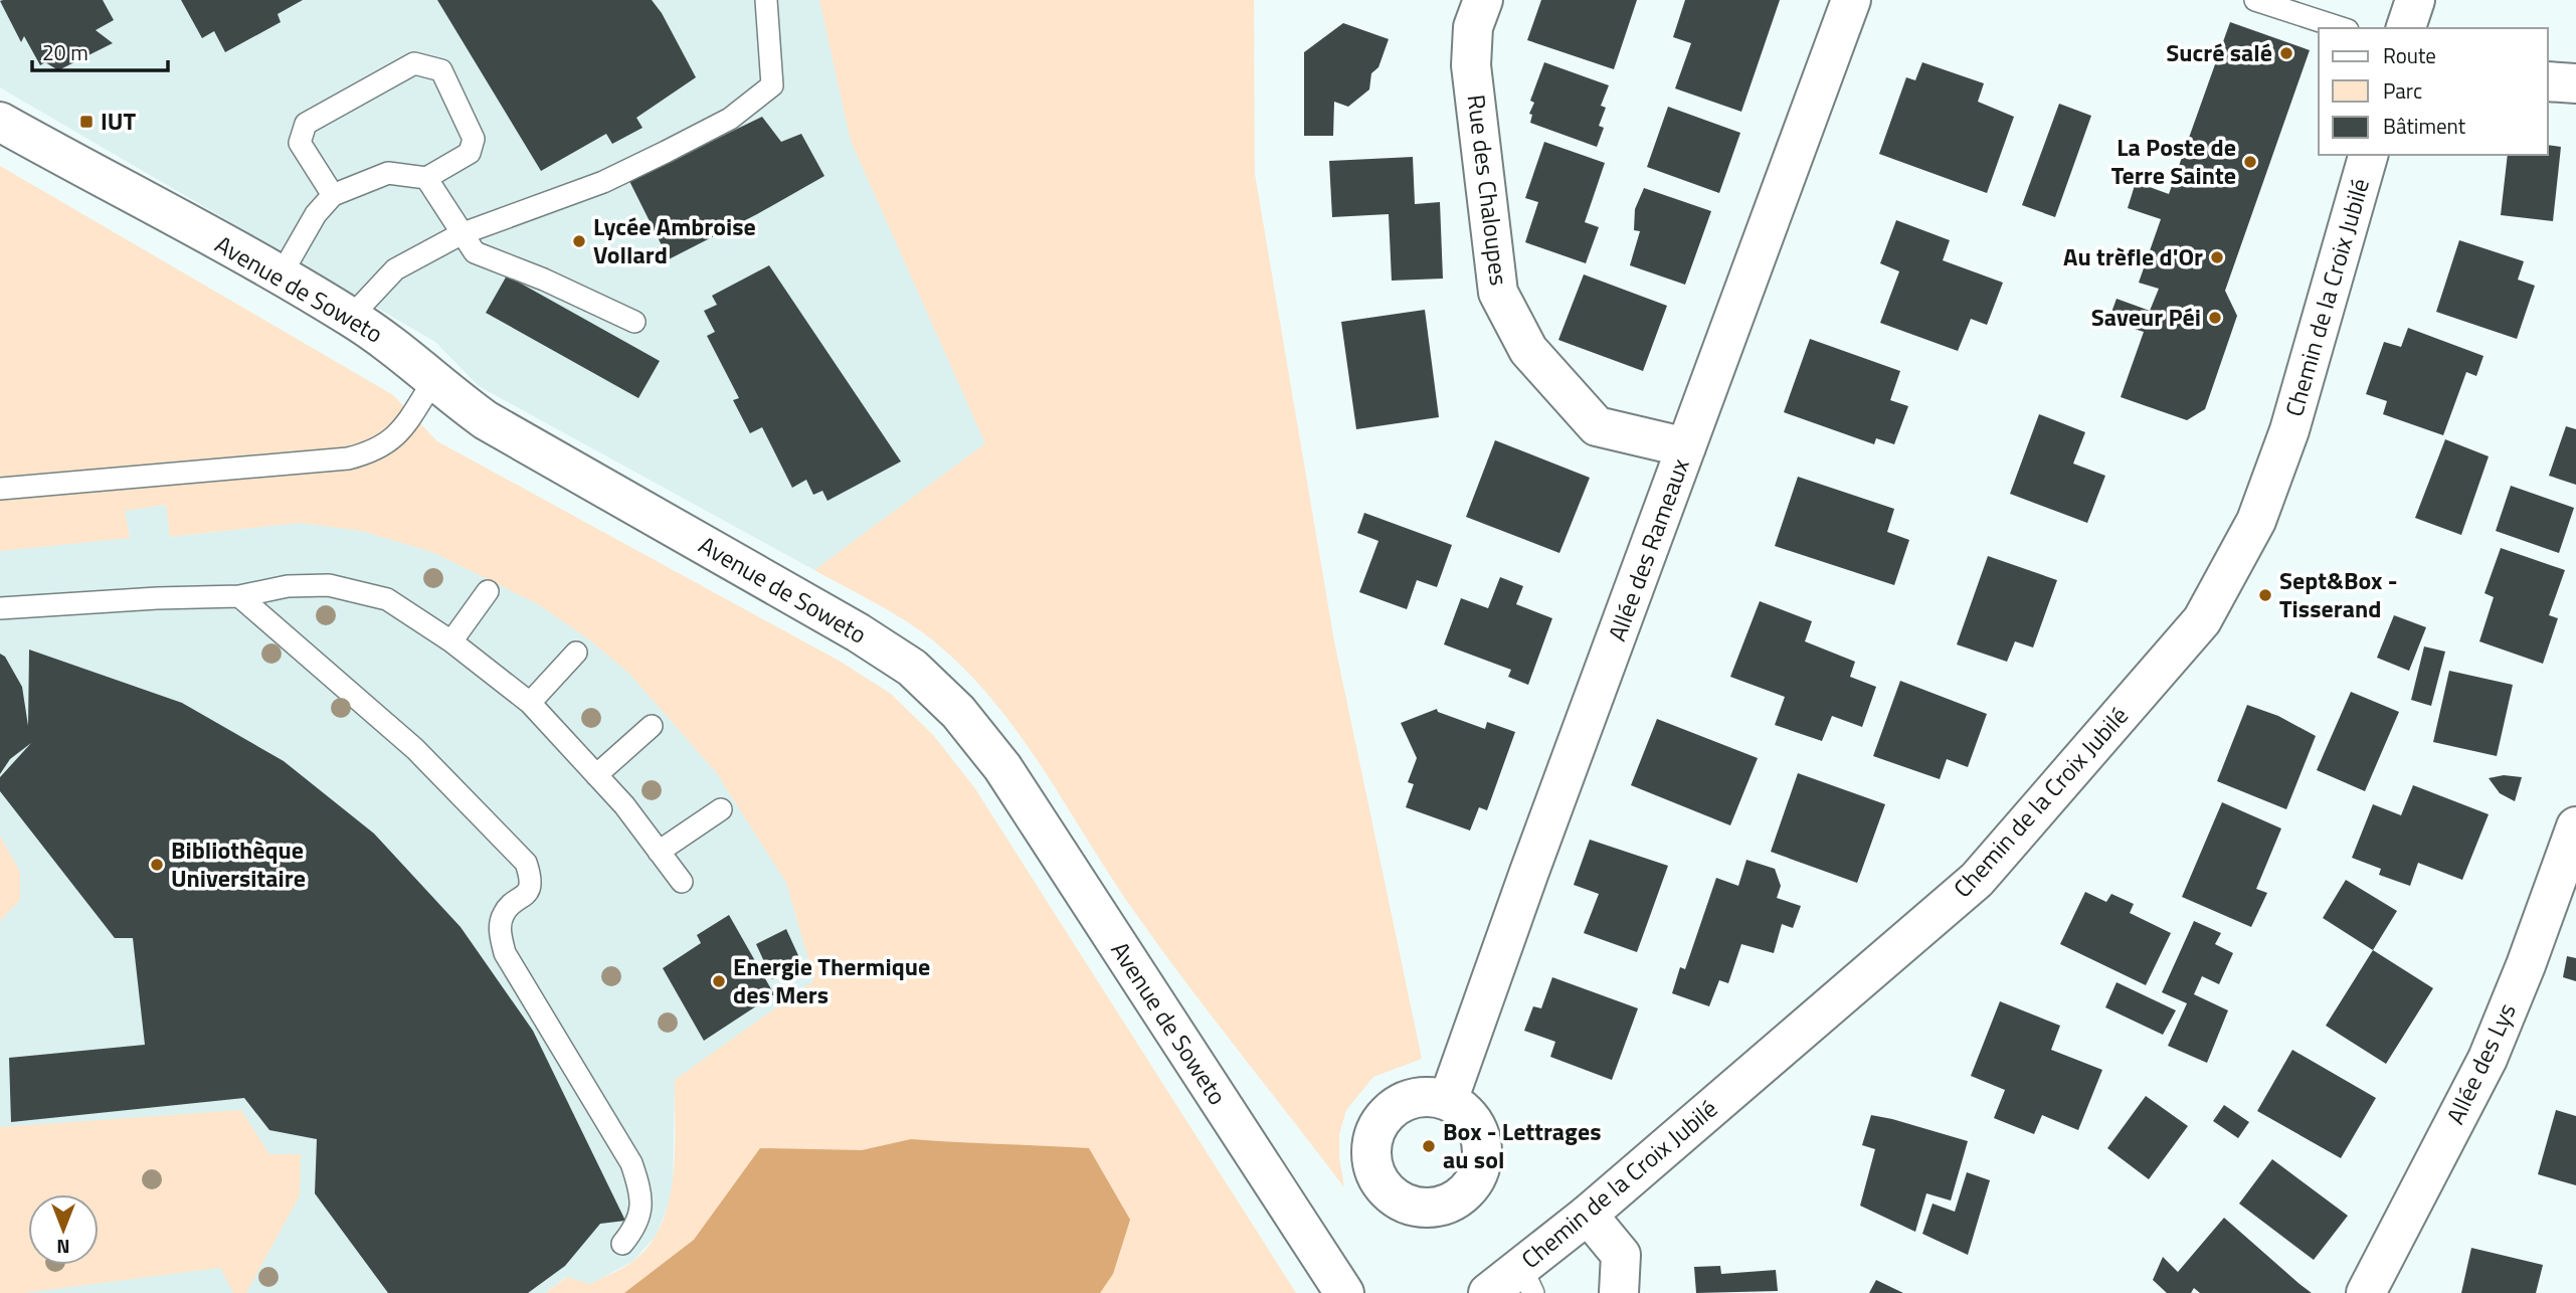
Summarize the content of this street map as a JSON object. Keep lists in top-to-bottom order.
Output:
{
  "streets": {
    "street": [
      "Rue des Chaloupes",
      "Avenue de Soweto",
      "Chemin de la Croix Jubilé",
      "Allée des Rameaux",
      "Allée des Lys"
    ]
  },
  "crossings": [
    ["Rue des Chaloupes", "Allée des Rameaux"]
  ],
  "places": {
    "other": [
      "Sucré salé",
      "La Poste de Terre Sainte",
      "Lycée Ambroise Vollard",
      "Au trèfle d'Or",
      "Saveur Péi",
      "Sept&Box - Tisserand",
      "Bibliothèque Universitaire",
      "Energie Thermique des Mers",
      "Box - Lettrages au sol"
    ],
    "transit": ["IUT"]
  },
  "legend": ["Route", "Parc", "Bâtiment"],
  "scale_bar": "20 m",
  "north": "bottom"
}
